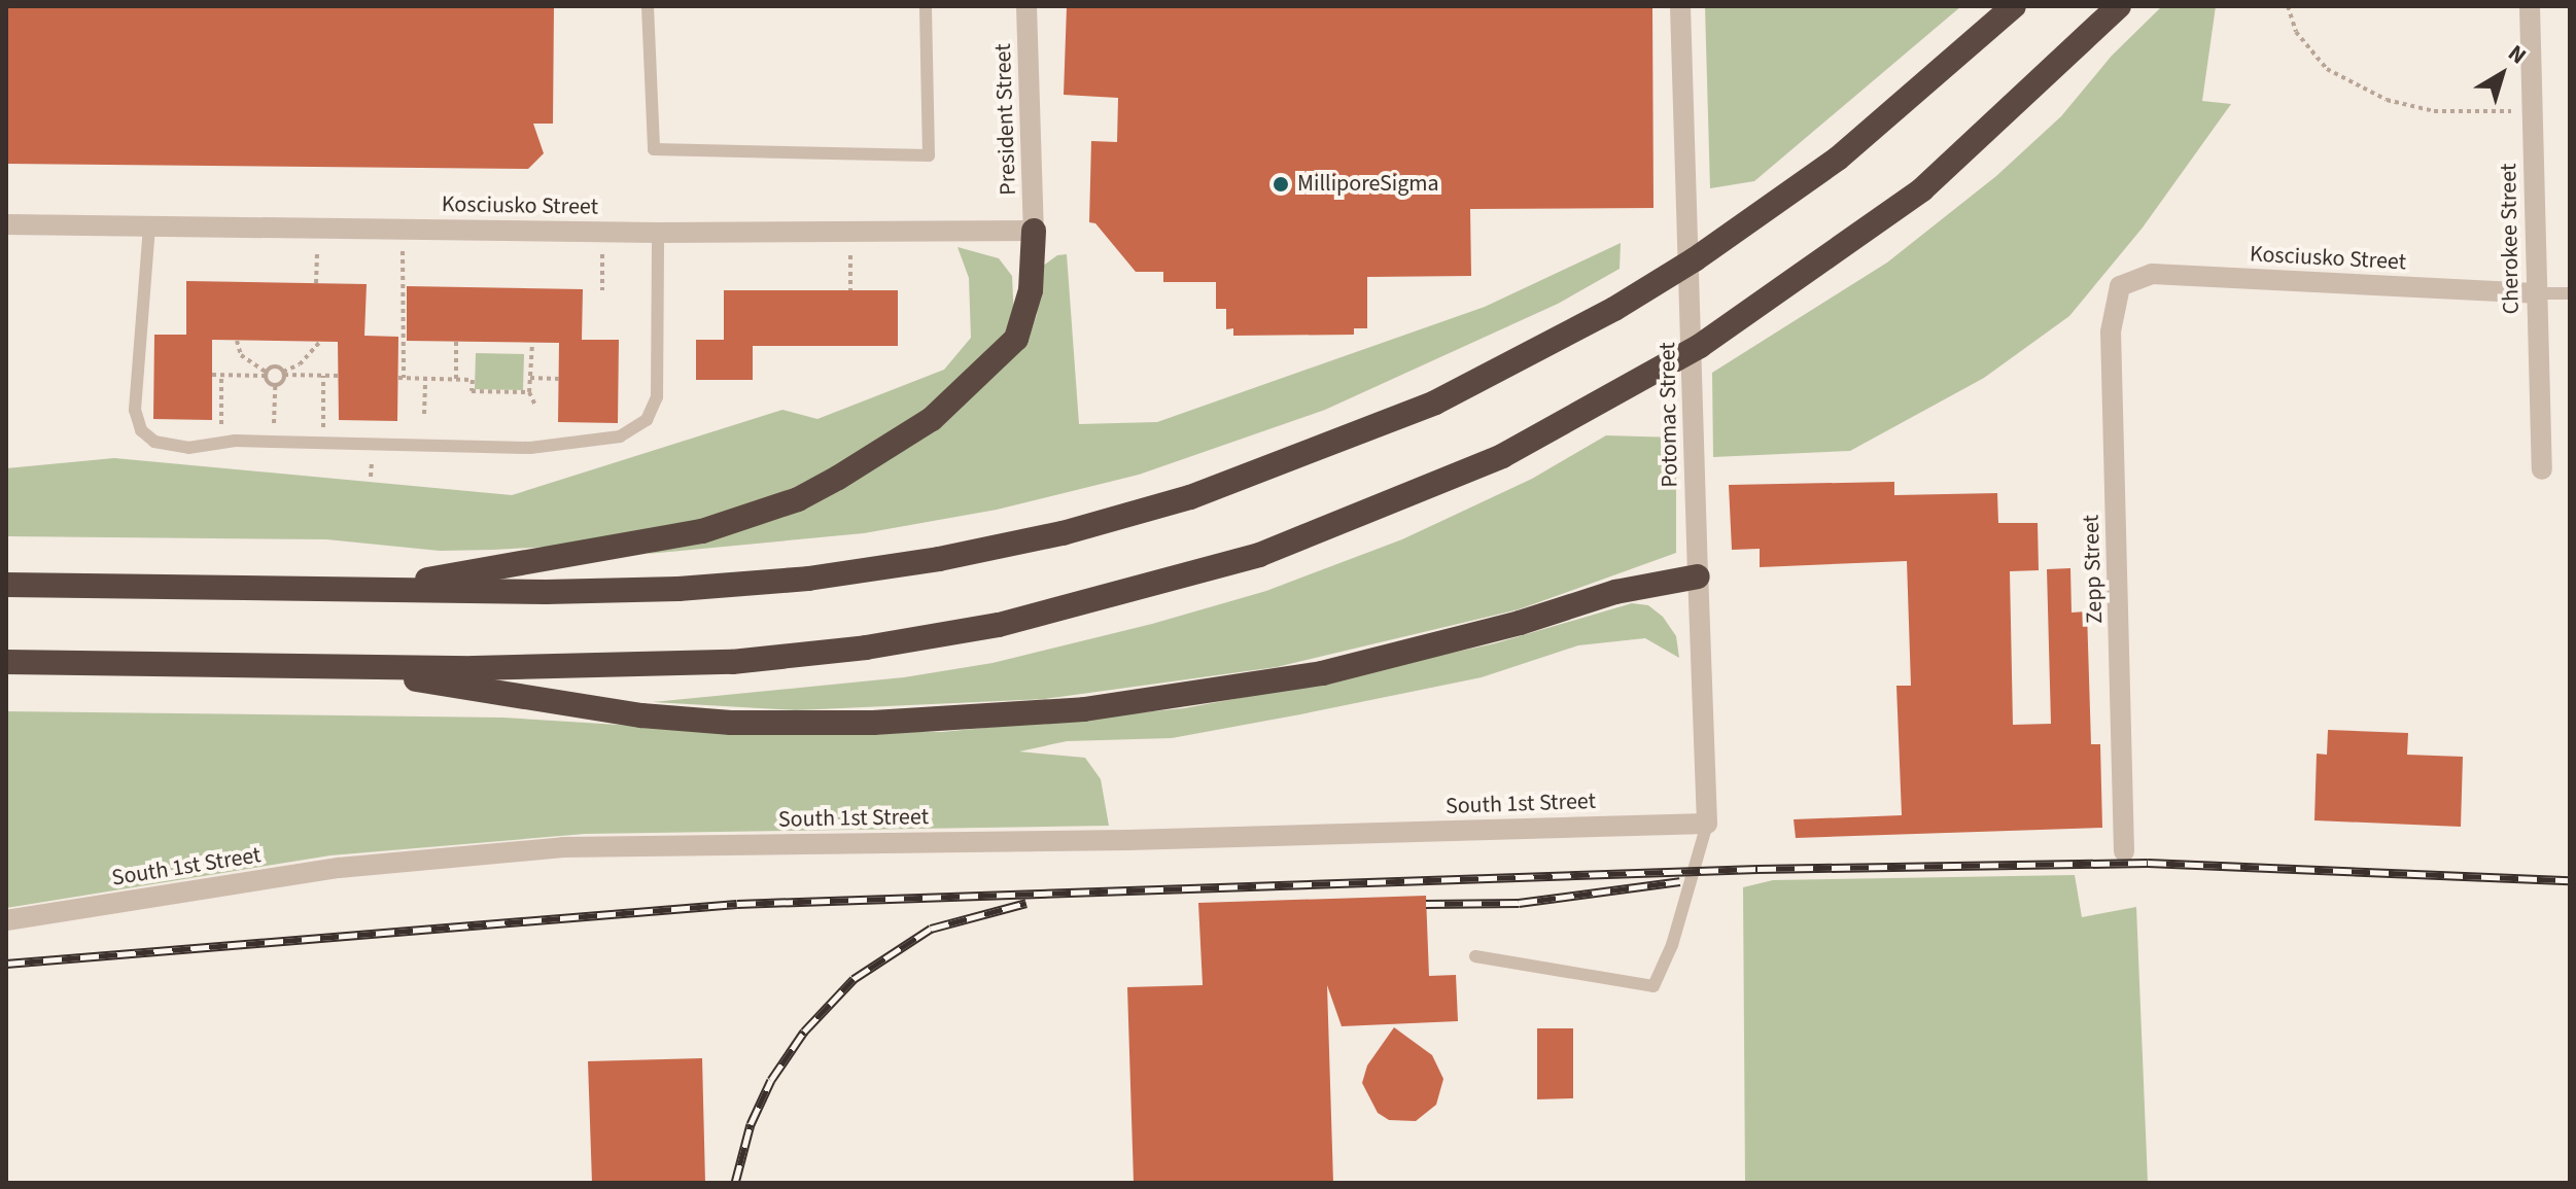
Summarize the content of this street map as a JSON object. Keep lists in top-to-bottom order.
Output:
{
  "streets": {
    "street": [
      "President Street",
      "Kosciusko Street",
      "Cherokee Street",
      "Potomac Street",
      "Zepp Street",
      "South 1st Street"
    ]
  },
  "crossings": [
    ["President Street", "Kosciusko Street"],
    ["Kosciusko Street", "Cherokee Street"],
    ["Kosciusko Street", "Zepp Street"],
    ["Potomac Street", "South 1st Street"]
  ],
  "places": ["MilliporeSigma"],
  "north": "top right"
}
